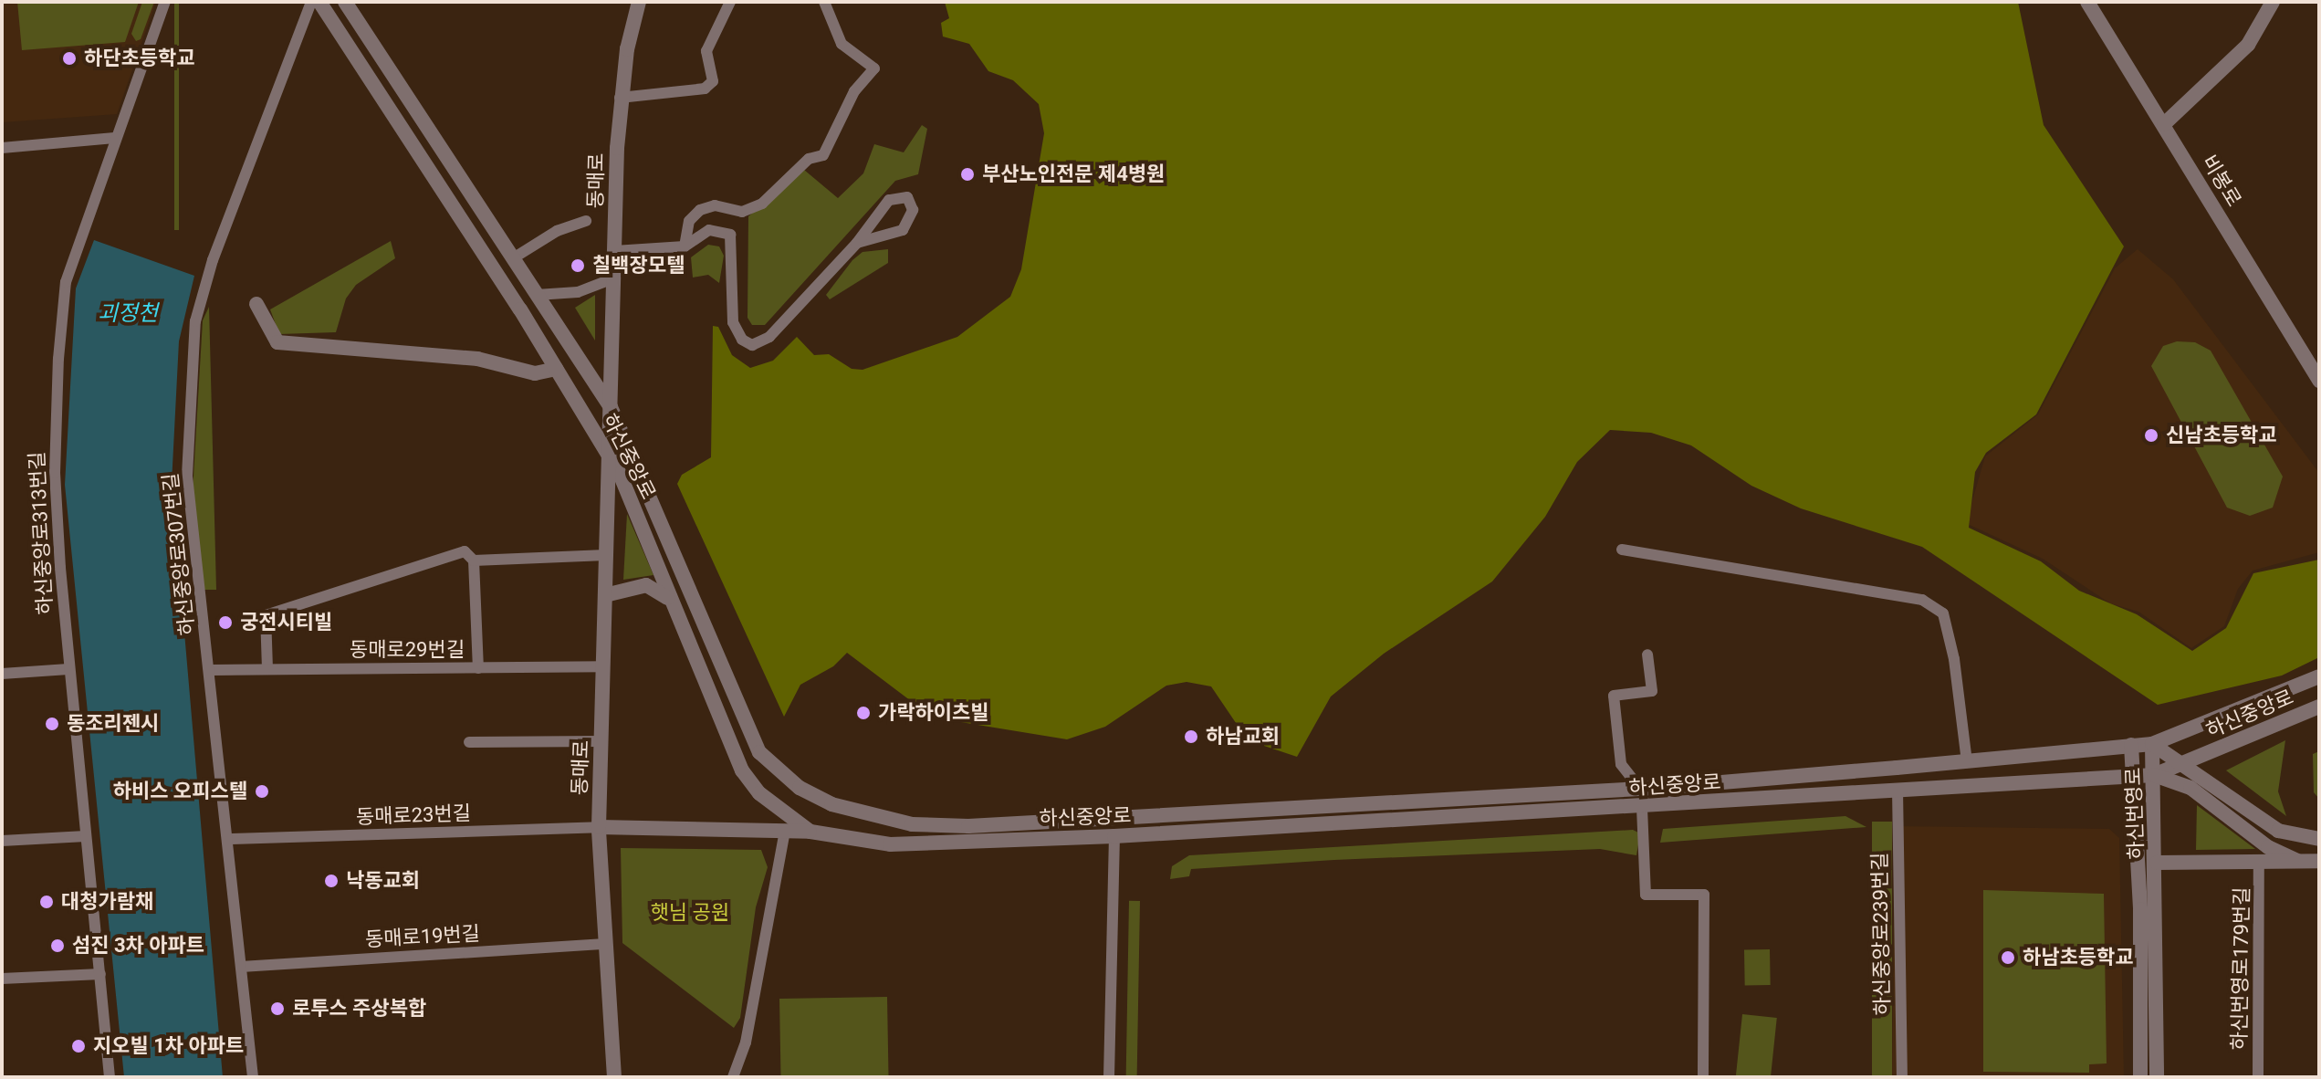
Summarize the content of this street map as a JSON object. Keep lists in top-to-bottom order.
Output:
{
  "streets": {
    "street": [
      "동매로",
      "비봉로",
      "하신중앙로",
      "하신번영로"
    ],
    "lane": [
      "하신중앙로313번길",
      "하신중앙로307번길",
      "동매로29번길",
      "동매로23번길",
      "하신중앙로239번길",
      "동매로19번길",
      "하신번영로179번길"
    ]
  },
  "crossings": [
    ["동매로", "하신중앙로"],
    ["동매로", "동매로29번길"],
    ["동매로", "동매로23번길"],
    ["동매로", "동매로19번길"],
    ["하신중앙로", "하신번영로"],
    ["하신중앙로", "하신중앙로239번길"],
    ["하신중앙로307번길", "동매로29번길"],
    ["하신중앙로307번길", "동매로23번길"],
    ["하신중앙로307번길", "동매로19번길"]
  ],
  "water": ["괴정천"],
  "parks": ["햇님 공원"],
  "places": [
    "하단초등학교",
    "부산노인전문 제4병원",
    "칠백장모텔",
    "신남초등학교",
    "궁전시티빌",
    "가락하이츠빌",
    "동조리젠시",
    "하남교회",
    "하비스 오피스텔",
    "낙동교회",
    "대청가람채",
    "섬진 3차 아파트",
    "하남초등학교",
    "로투스 주상복합",
    "지오빌 1차 아파트"
  ]
}
